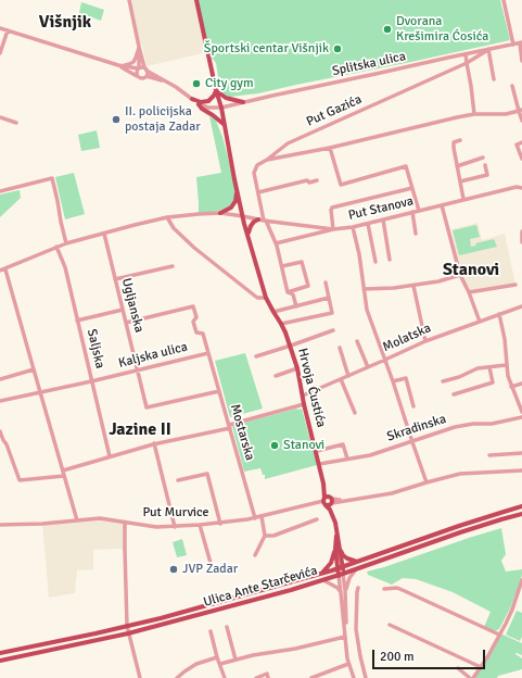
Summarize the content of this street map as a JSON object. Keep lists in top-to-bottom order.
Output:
{
  "streets": {
    "main road": ["Hrvoja Ćustića", "Ulica Ante Starčevića"],
    "street": [
      "Splitska ulica",
      "Put Gazića",
      "Put Stanova",
      "Ugljanska",
      "Molatska",
      "Saljska",
      "Kaljska ulica",
      "Skradinska",
      "Mostarska",
      "Put Murvice"
    ]
  },
  "crossings": [
    ["Splitska ulica", "Put Gazića"],
    ["Put Gazića", "Put Stanova"],
    ["Put Stanova", "Ugljanska"],
    ["Put Stanova", "Saljska"],
    ["Ugljanska", "Kaljska ulica"],
    ["Ugljanska", "Mostarska"],
    ["Molatska", "Hrvoja Ćustića"],
    ["Saljska", "Kaljska ulica"],
    ["Kaljska ulica", "Mostarska"],
    ["Hrvoja Ćustića", "Skradinska"],
    ["Hrvoja Ćustića", "Put Murvice"],
    ["Hrvoja Ćustića", "Ulica Ante Starčevića"],
    ["Mostarska", "Put Murvice"]
  ],
  "districts": ["Višnjik", "Stanovi", "Jazine II"],
  "places": [
    "Dvorana Krešimira Ćosića",
    "Športski centar Višnjik",
    "City gym",
    "II. policijska postaja Zadar",
    "Stanovi",
    "JVP Zadar"
  ],
  "scale_bar": "200 m"
}
